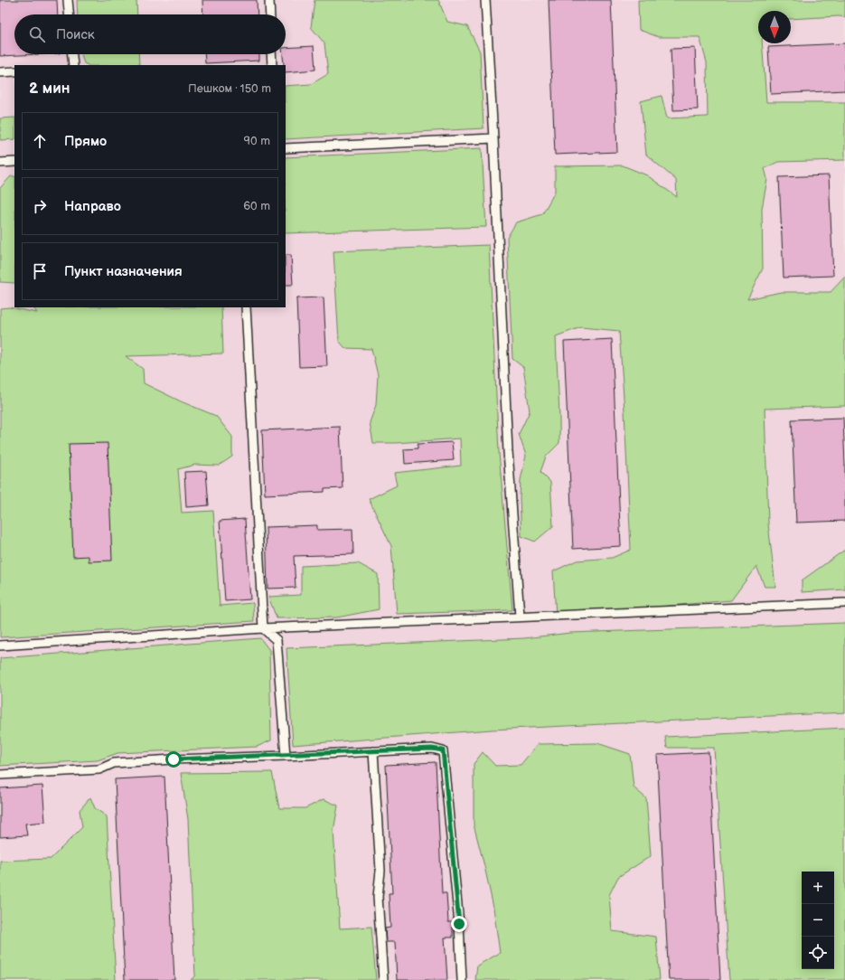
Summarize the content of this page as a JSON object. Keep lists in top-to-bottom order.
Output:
{
  "north": "bottom",
  "page": {
    "search": "Поиск",
    "heading": ["2 мин", "Пешком · 150 m"],
    "list": [
      ["Прямо", "90 m"],
      ["Направо", "60 m"],
      "Пункт назначения"
    ],
    "map_buttons": ["+", "−"]
  }
}
